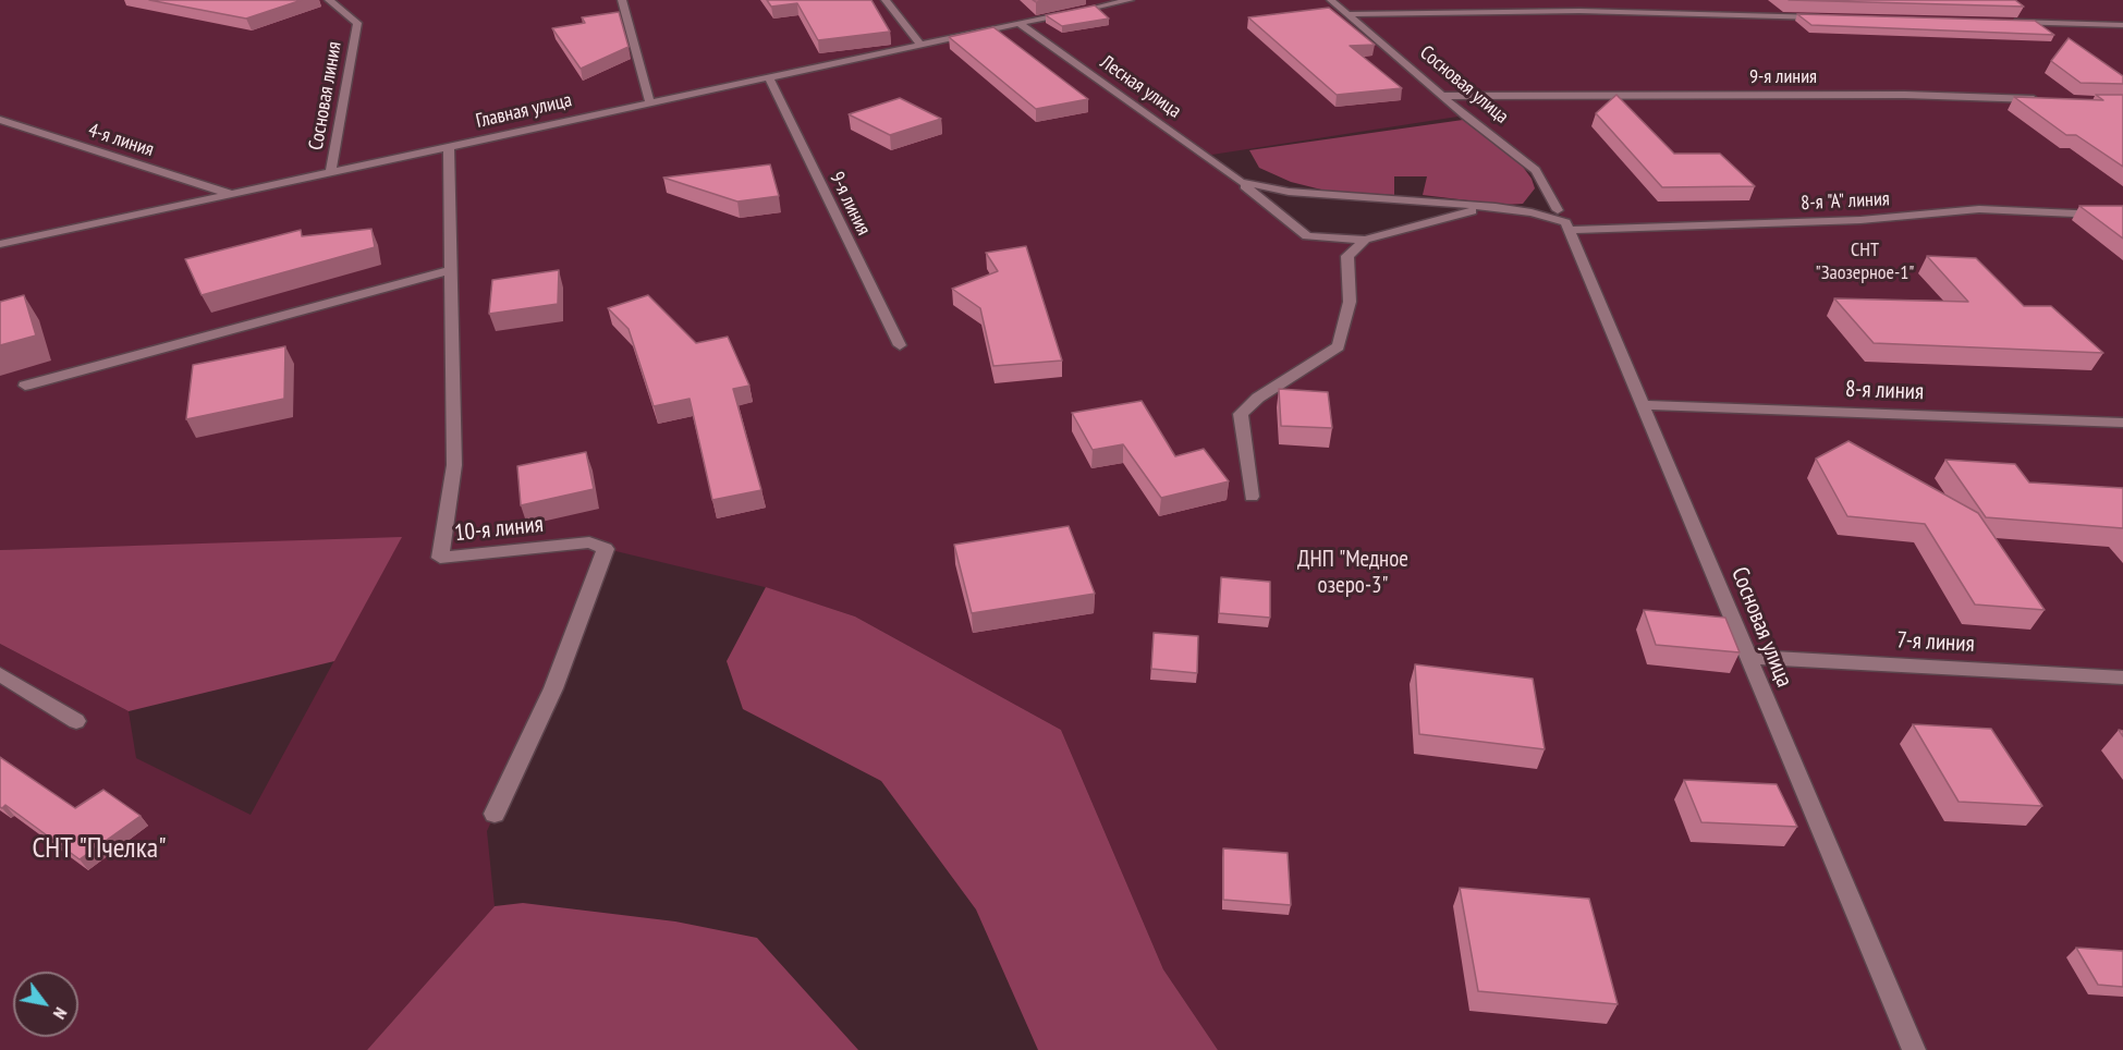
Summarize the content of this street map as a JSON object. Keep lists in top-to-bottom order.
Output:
{
  "streets": {
    "street": [
      "9-я линия",
      "Сосновая улица",
      "Лесная улица",
      "Сосновая линия",
      "Главная улица",
      "4-я линия",
      "8-я \"А\" линия",
      "8-я линия",
      "10-я линия",
      "7-я линия"
    ]
  },
  "crossings": [
    ["9-я линия", "Сосновая улица"],
    ["9-я линия", "Главная улица"],
    ["Сосновая улица", "Лесная улица"],
    ["Сосновая улица", "8-я \"А\" линия"],
    ["Сосновая улица", "8-я линия"],
    ["Сосновая улица", "7-я линия"],
    ["Лесная улица", "Главная улица"],
    ["Лесная улица", "8-я \"А\" линия"],
    ["Сосновая линия", "Главная улица"],
    ["Главная улица", "4-я линия"],
    ["Главная улица", "10-я линия"]
  ],
  "parks": ["СНТ \"Заозерное-1\"", "ДНП \"Медное озеро-3\"", "СНТ \"Пчелка\""],
  "north": "bottom right"
}
